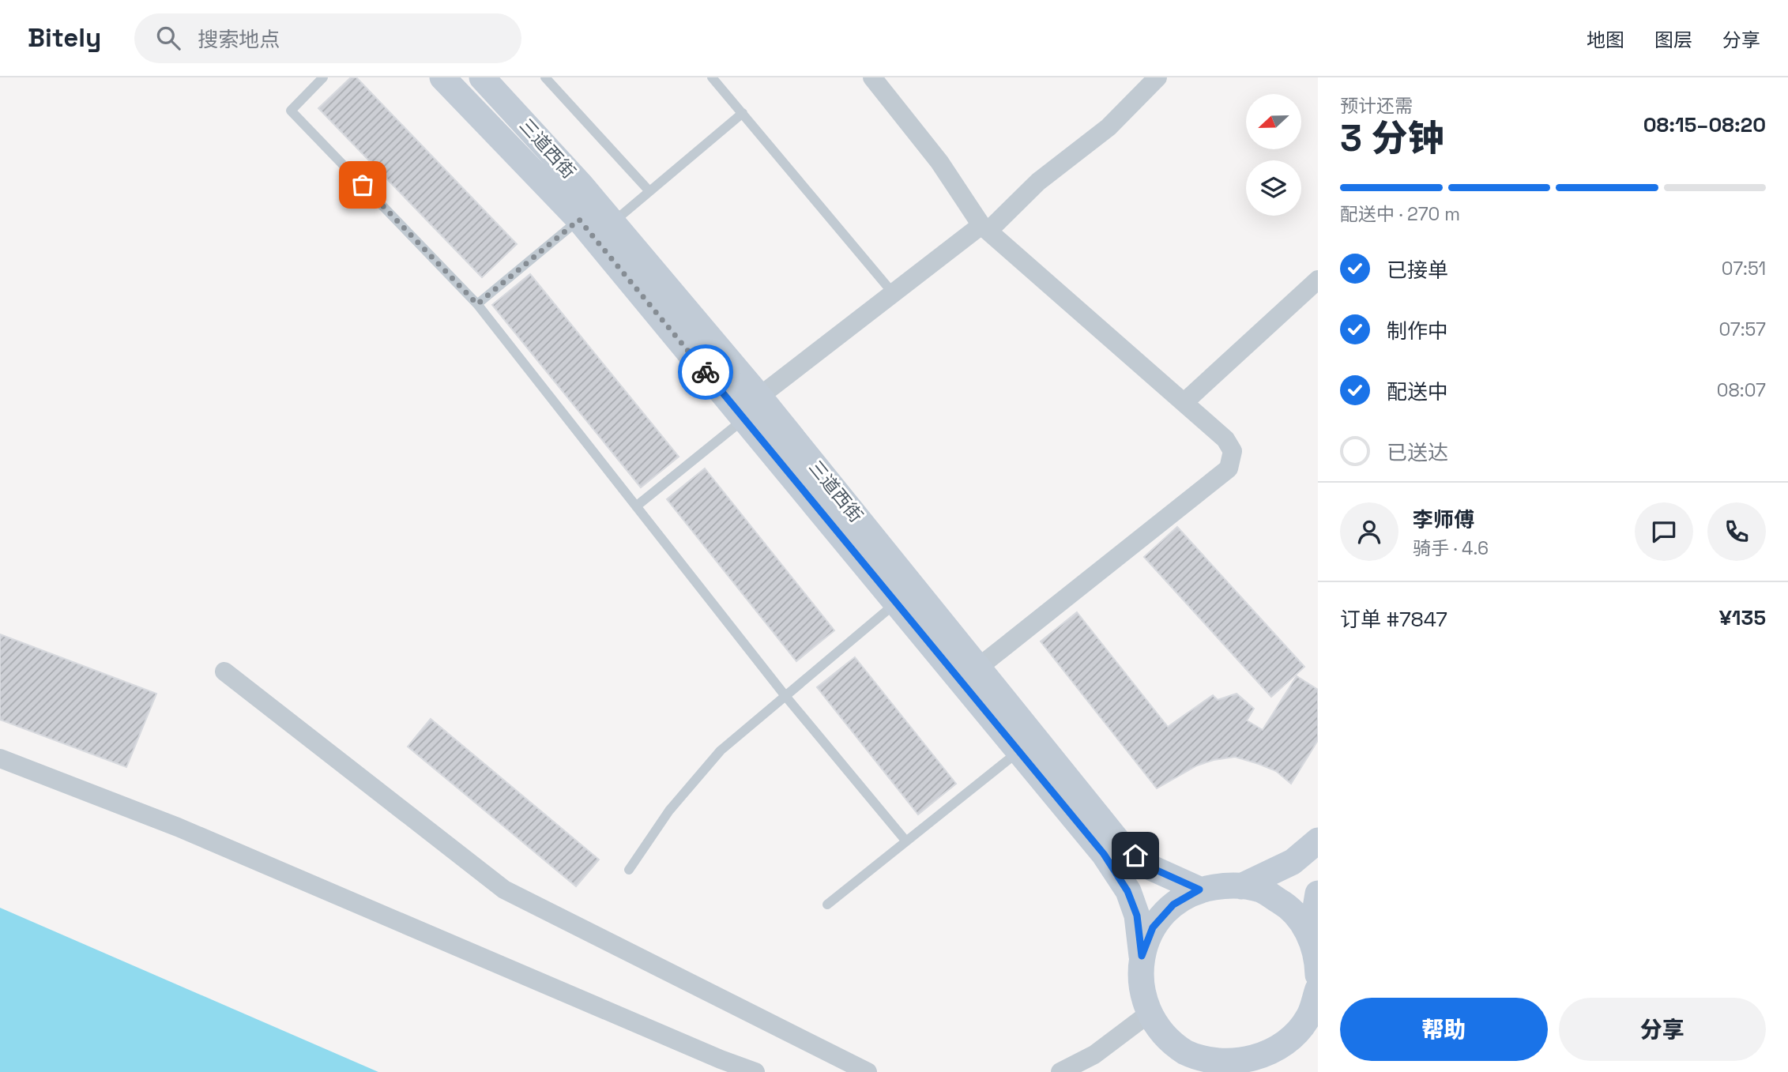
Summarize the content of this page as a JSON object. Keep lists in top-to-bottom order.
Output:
{
  "streets": {
    "main road": ["三道西街"]
  },
  "north": "left",
  "page": {
    "header": "Bitely",
    "search": "搜索地点",
    "nav": ["地图", "图层", "分享"],
    "heading": ["3 分钟", "预计还需", "08:15–08:20"],
    "panel": [
      "李师傅",
      "骑手 · 4.6",
      "订单 #7847",
      "¥135"
    ],
    "bar": "配送中 · 270 m",
    "list": [
      ["已接单", "07:51"],
      ["制作中", "07:57"],
      ["配送中", "08:07"],
      "已送达"
    ],
    "buttons": ["帮助", "分享"]
  }
}
